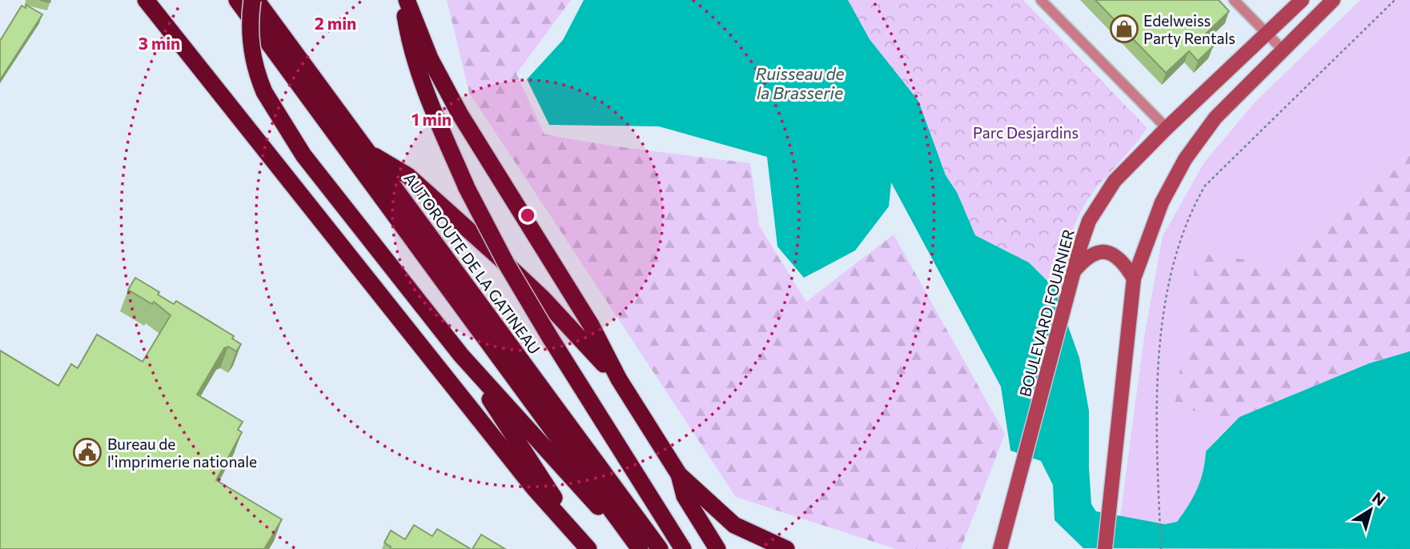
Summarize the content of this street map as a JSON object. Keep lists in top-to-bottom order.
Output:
{
  "streets": {
    "highway": ["AUTOROUTE DE LA GATINEAU"],
    "main road": ["BOULEVARD FOURNIER"]
  },
  "water": ["Ruisseau de la Brasserie"],
  "parks": ["Parc Desjardins"],
  "places": {
    "shop": ["Edelweiss Party Rentals"],
    "public building": ["Bureau de l'imprimerie nationale"]
  },
  "north": "top right",
  "rings": ["2 min", "3 min", "1 min"]
}
